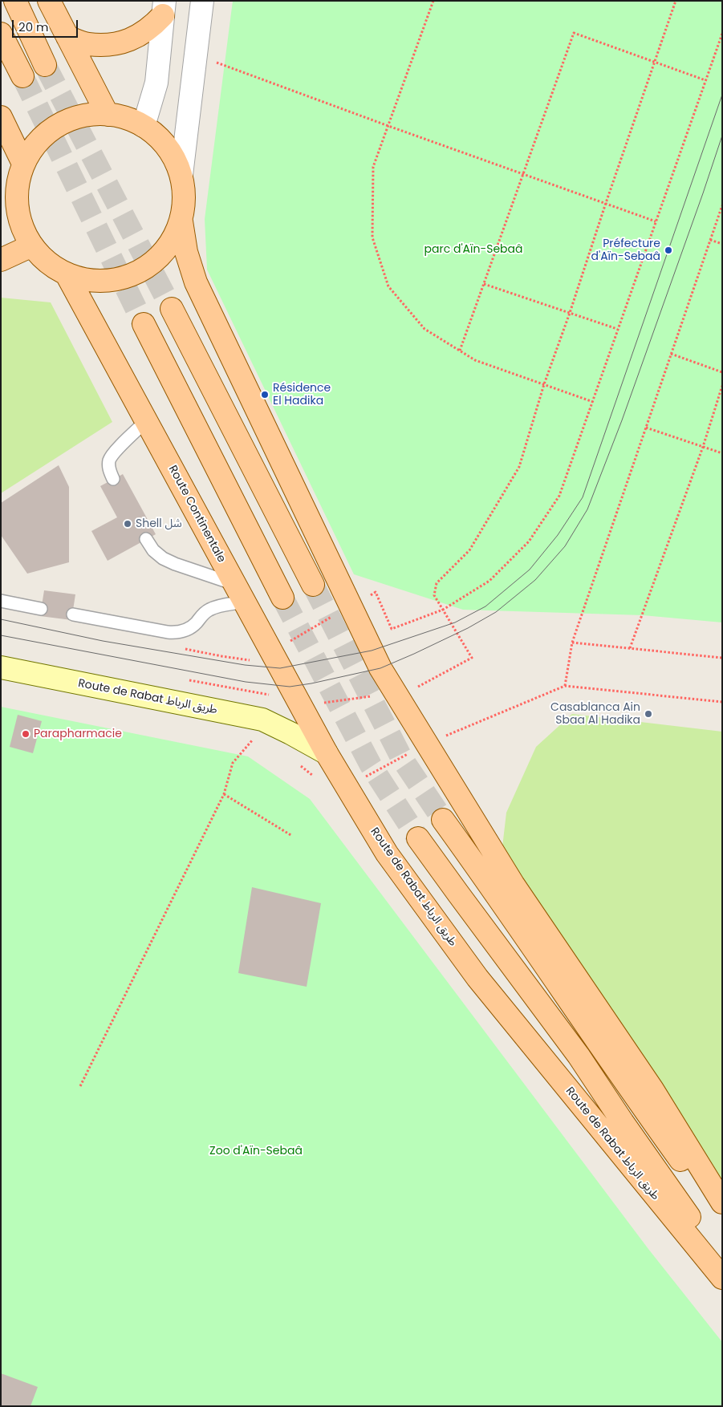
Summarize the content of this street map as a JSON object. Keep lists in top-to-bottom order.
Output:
{
  "streets": {
    "main road": ["Route Continentale", "Route de Rabat طريق الرباط"]
  },
  "crossings": [
    ["Route Continentale", "Route de Rabat طريق الرباط"]
  ],
  "parks": ["parc d'Aïn-Sebaâ", "Zoo d'Aïn-Sebaâ"],
  "places": [
    "Préfecture d'Aïn-Sebaâ",
    "Résidence El Hadika",
    "Shell شل",
    "Casablanca Ain Sbaa Al Hadika",
    "Parapharmacie"
  ],
  "scale_bar": "20 m"
}
